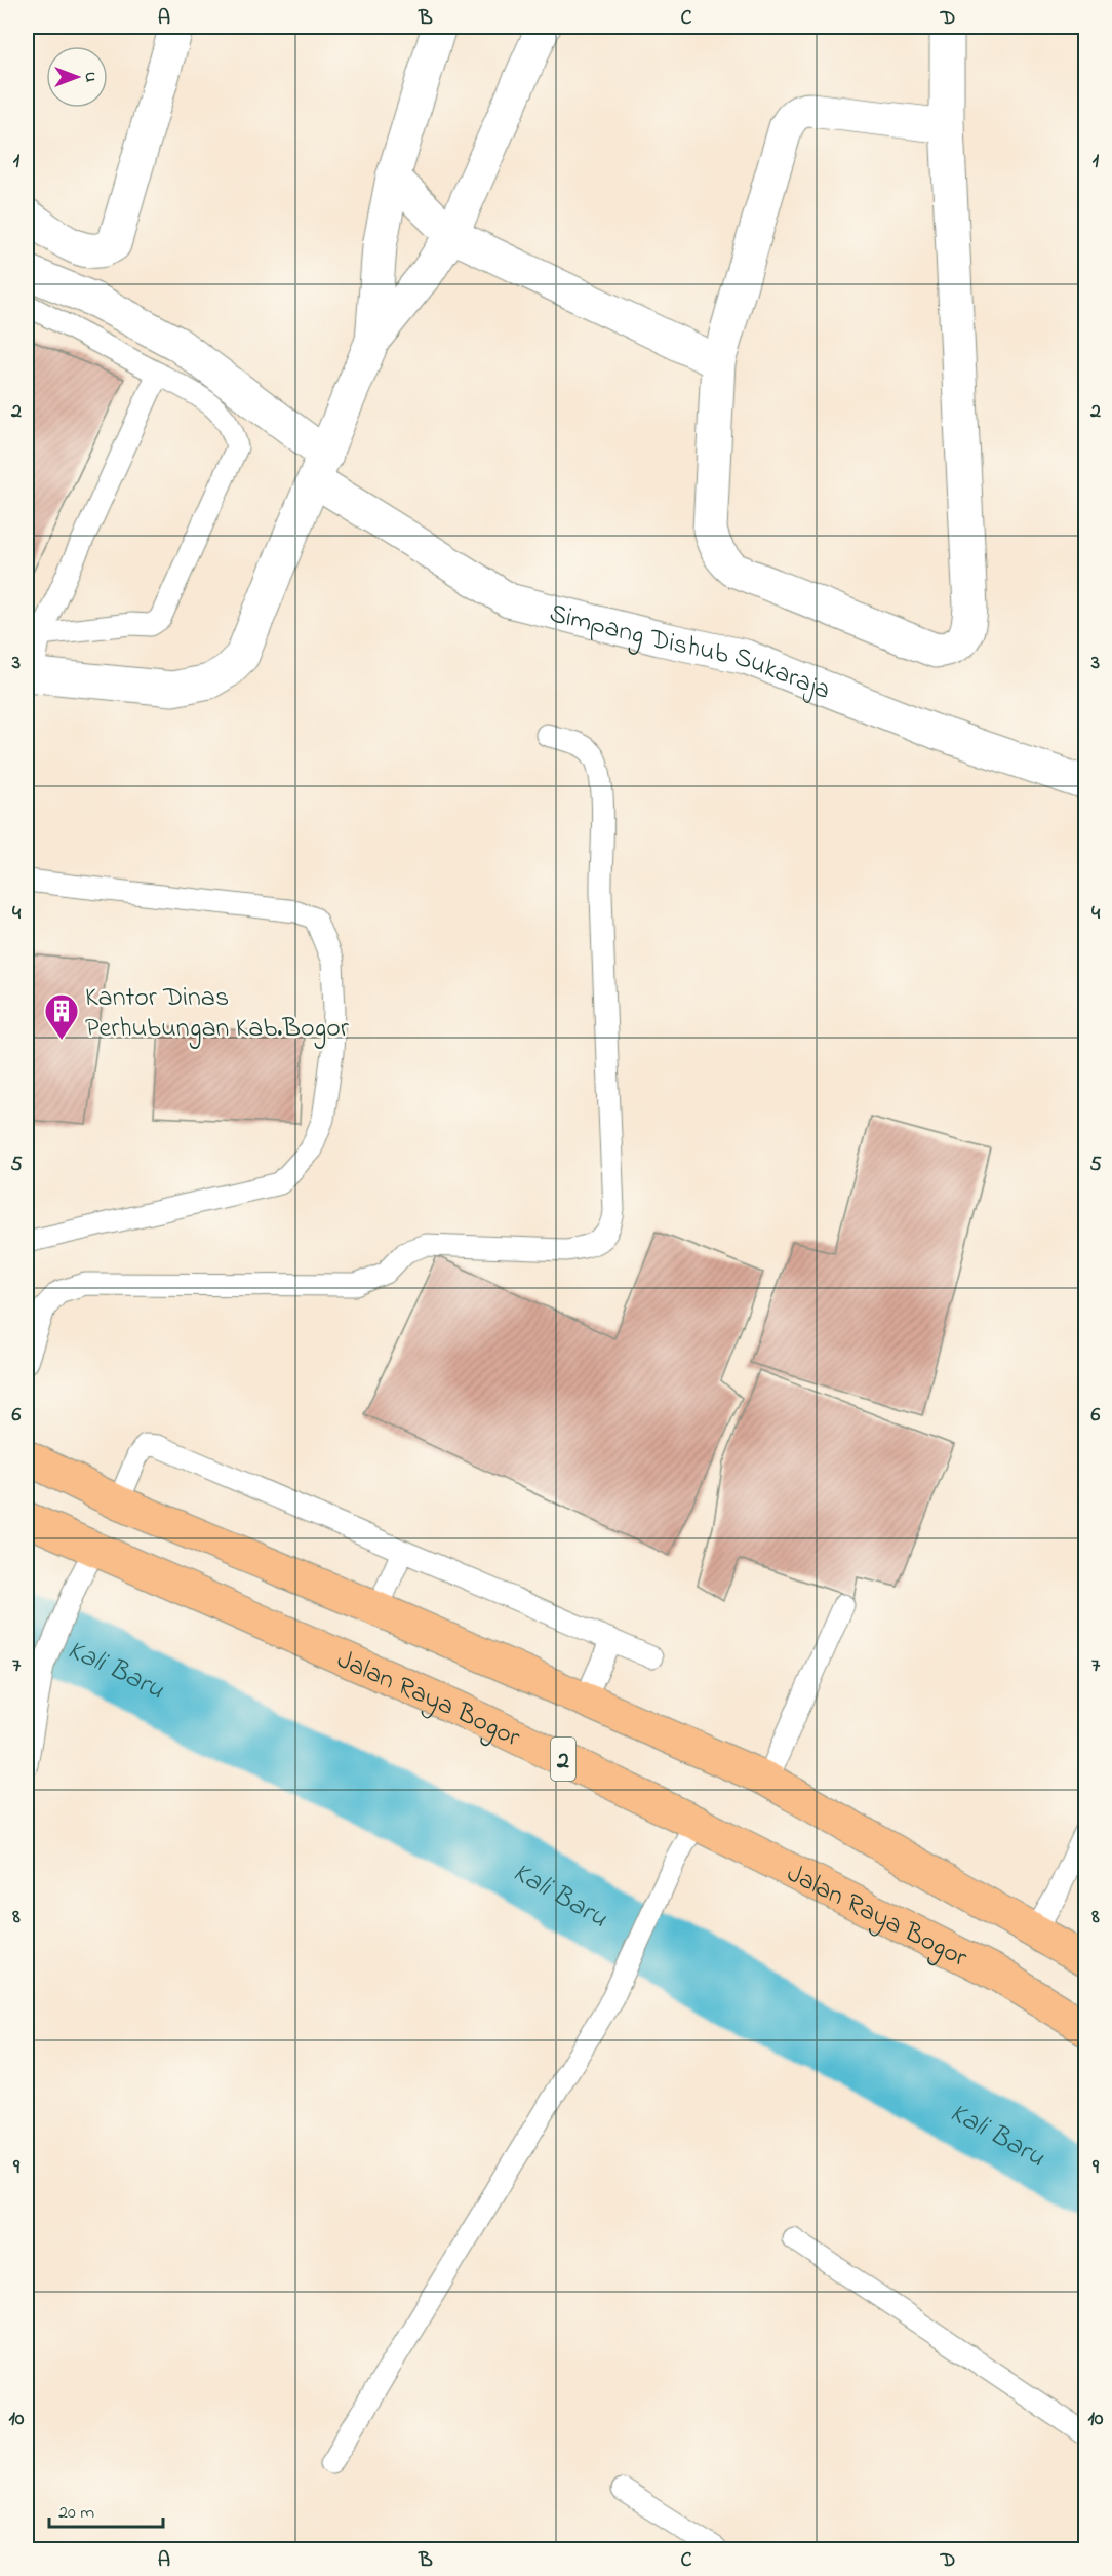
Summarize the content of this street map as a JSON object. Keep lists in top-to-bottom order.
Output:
{
  "streets": {
    "highway": ["Jalan Raya Bogor", "2"],
    "street": ["Simpang Dishub Sukaraja"]
  },
  "water": ["Kali Baru"],
  "places": {
    "building": ["Kantor Dinas Perhubungan Kab.Bogor"]
  },
  "scale_bar": "20 m",
  "north": "right",
  "grid": {
    "columns": [
      "A",
      "B",
      "C",
      "D"
    ],
    "rows": [
      "1",
      "2",
      "3",
      "4",
      "5",
      "6",
      "7",
      "8",
      "9",
      "10"
    ]
  }
}
